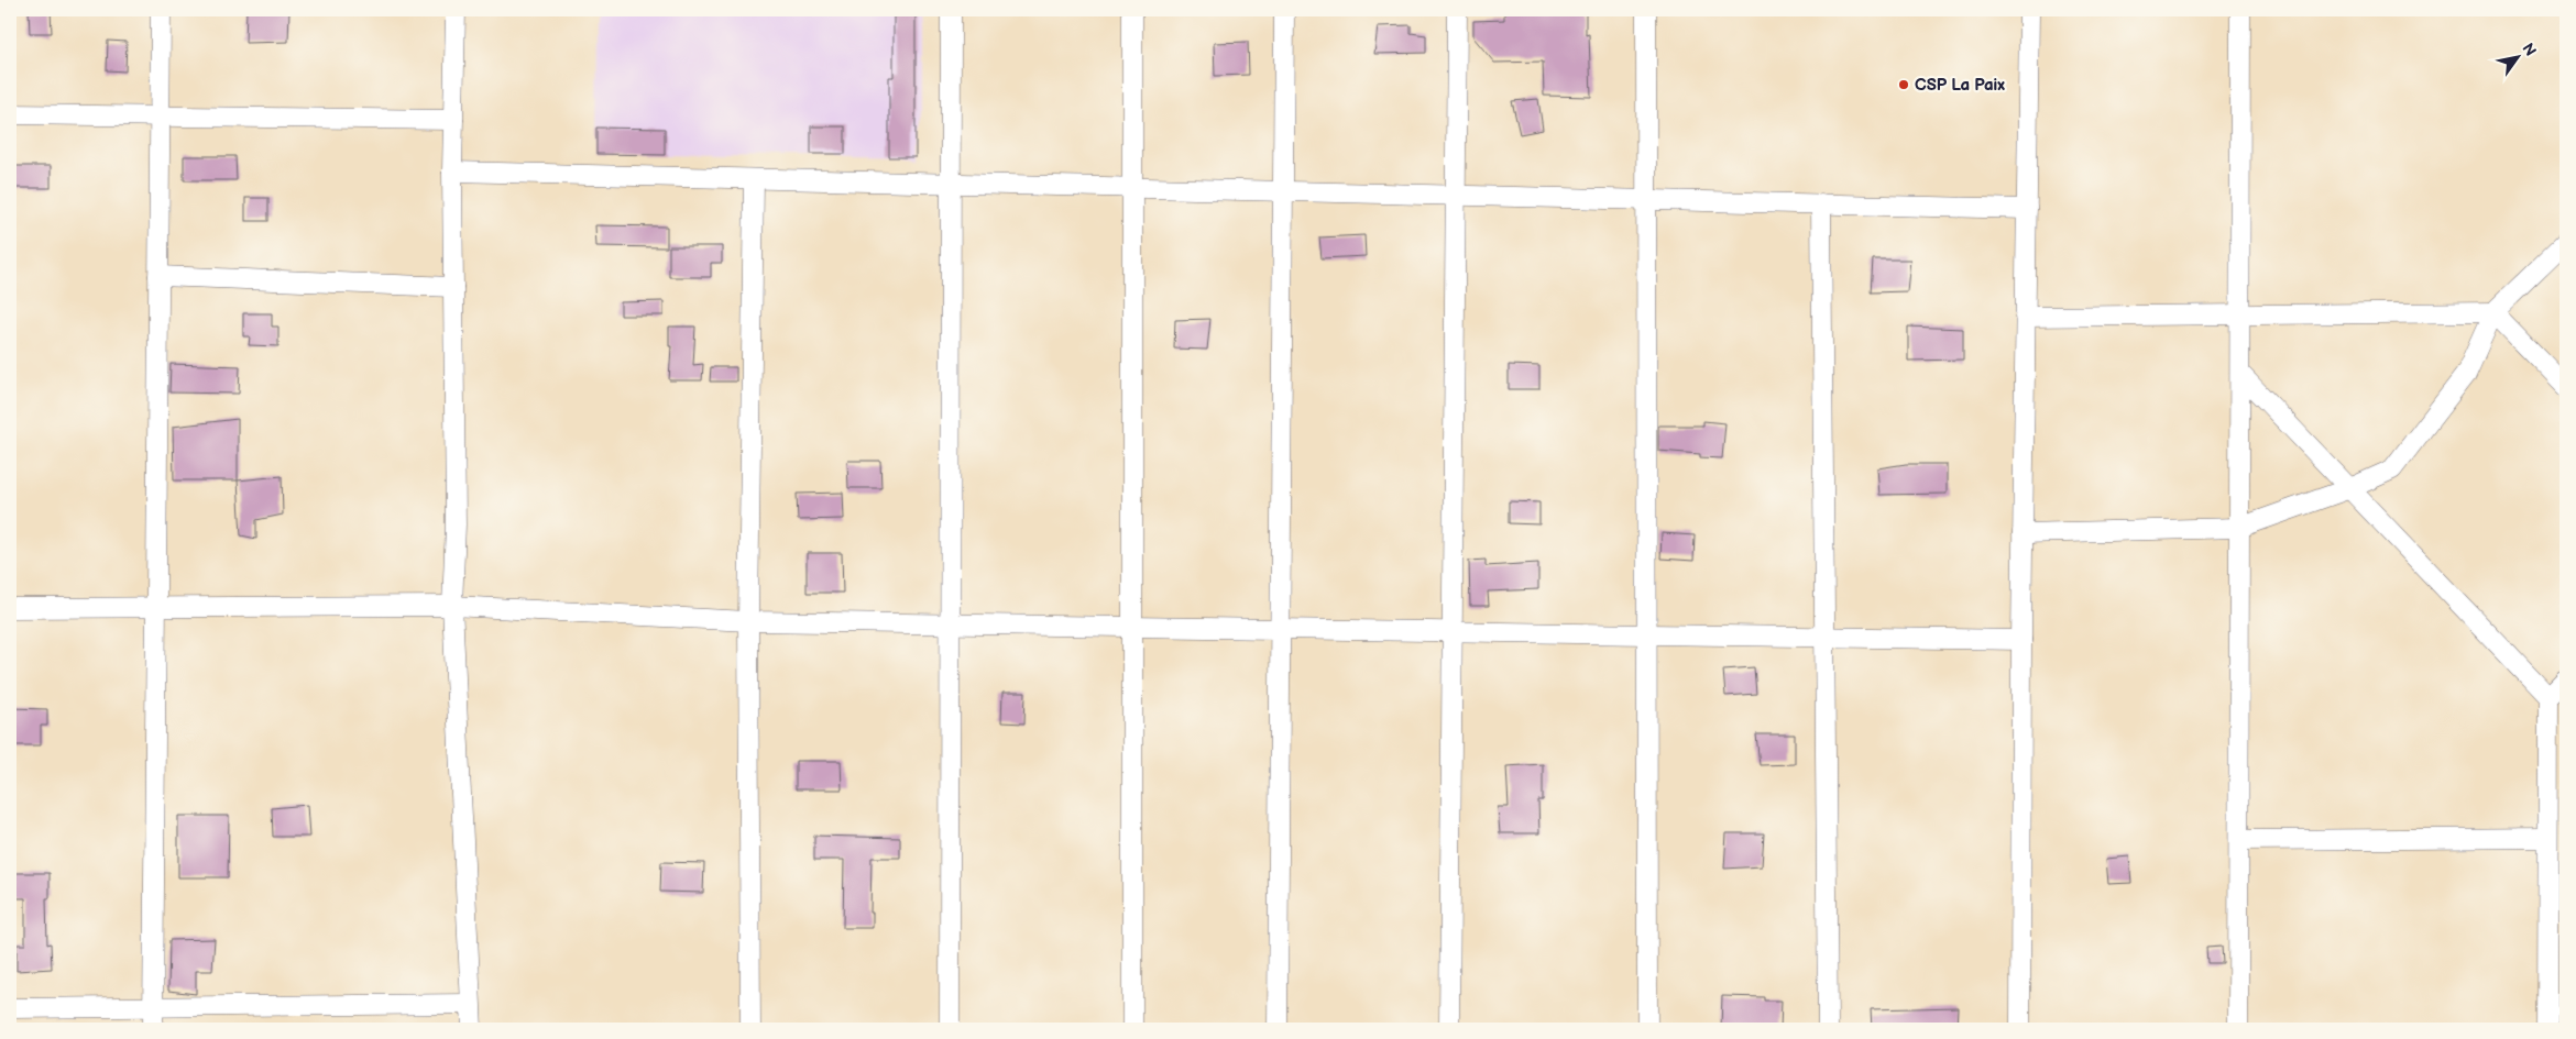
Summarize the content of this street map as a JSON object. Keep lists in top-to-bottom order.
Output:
{
  "places": ["CSP La Paix"],
  "north": "top right"
}
